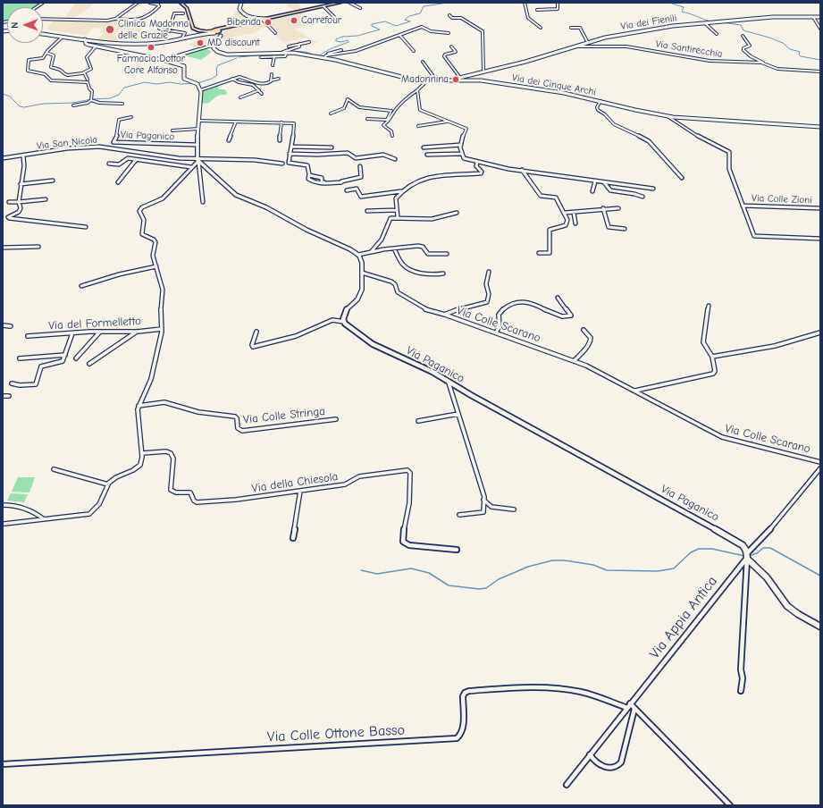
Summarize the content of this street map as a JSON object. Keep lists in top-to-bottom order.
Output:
{
  "streets": {
    "street": [
      "Via dei Fienili",
      "Via Santirecchia",
      "Via dei Cinque Archi",
      "Via Paganico",
      "Via San Nicola",
      "Via Colle Zioni",
      "Via del Formelletto",
      "Via Colle Scarano",
      "Via Colle Stringa",
      "Via della Chiesola",
      "Via Appia Antica",
      "Via Colle Ottone Basso"
    ]
  },
  "crossings": [
    ["Via dei Fienili", "Via Santirecchia"],
    ["Via dei Fienili", "Via dei Cinque Archi"],
    ["Via dei Cinque Archi", "Via Colle Zioni"],
    ["Via Paganico", "Via Appia Antica"],
    ["Via Appia Antica", "Via Colle Ottone Basso"]
  ],
  "places": [
    "Carrefour",
    "Bibenda",
    "Clinica Madonna delle Grazie",
    "MD discount",
    "Farmacia Dottor Core Alfonso",
    "Madonnina"
  ],
  "north": "left"
}
